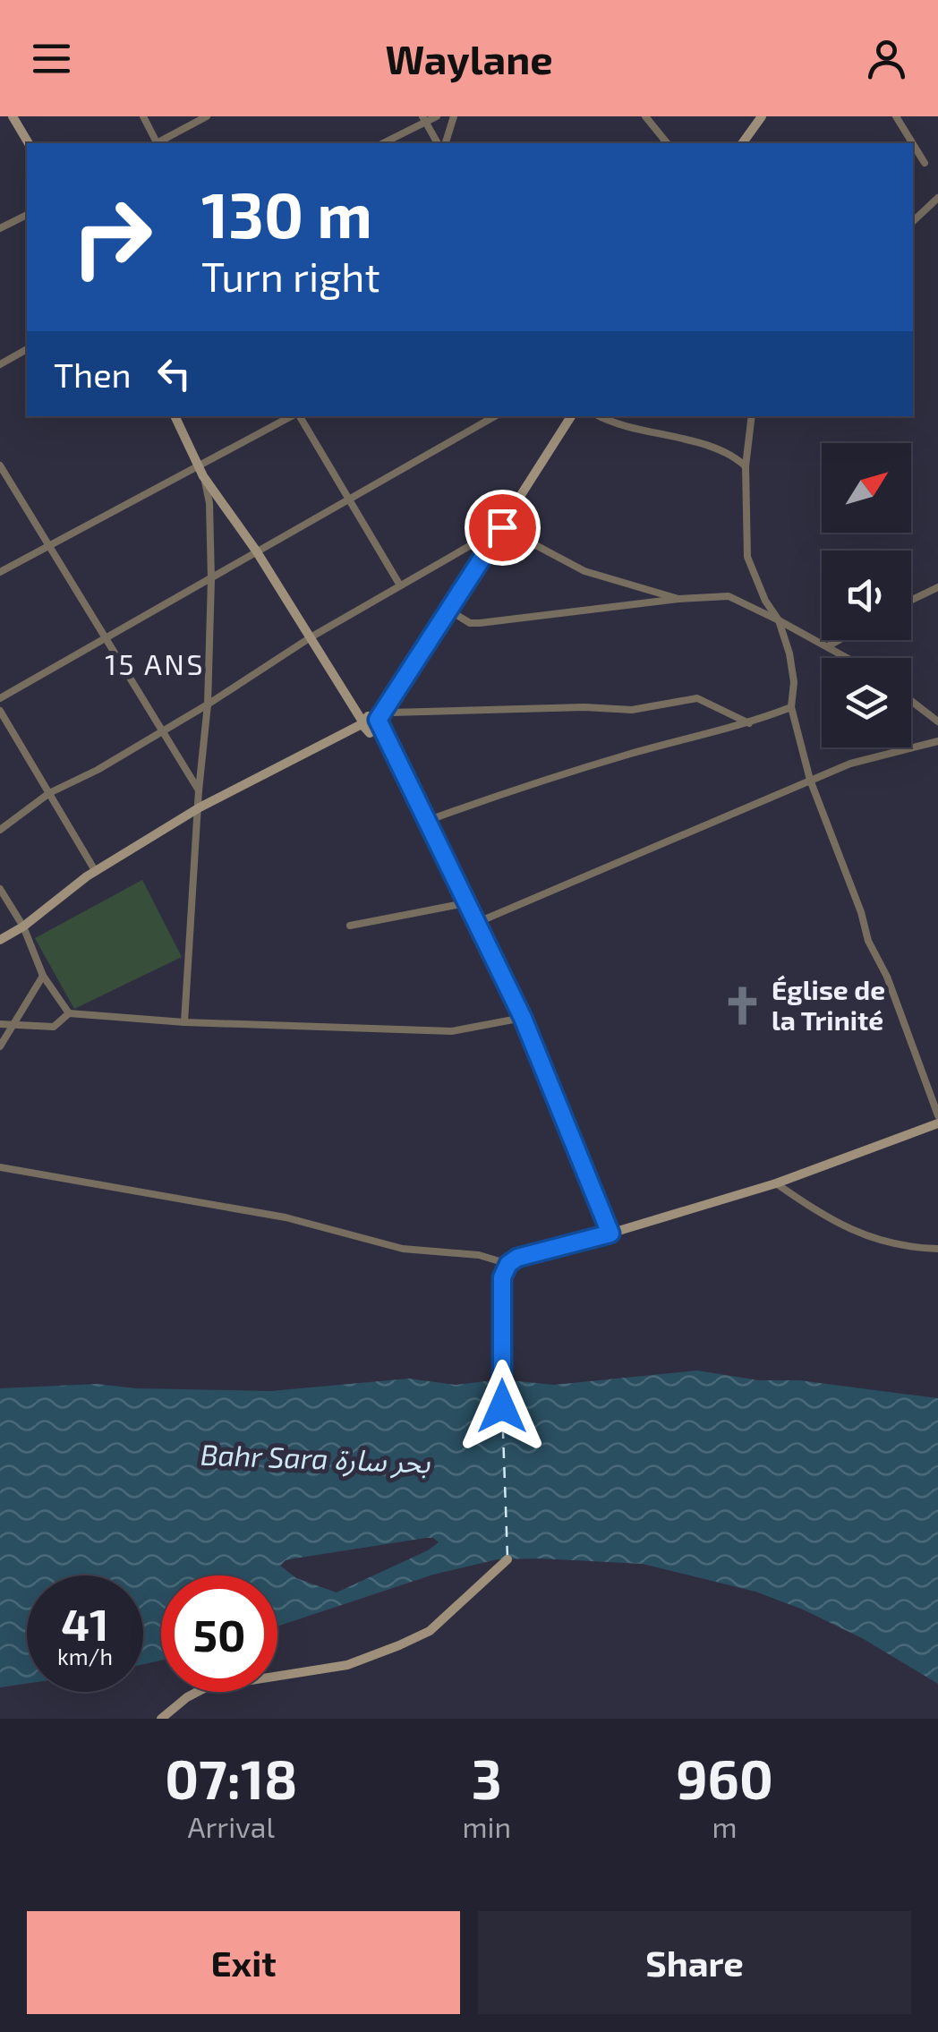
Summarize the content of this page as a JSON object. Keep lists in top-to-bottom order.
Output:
{
  "districts": ["15 ANS"],
  "water": ["Bahr Sara بحر سارة"],
  "places": {
    "church": ["Église de la Trinité"]
  },
  "north": "top right",
  "page": {
    "header": "Waylane",
    "turn": ["130 m", "Turn right"],
    "then": "Then",
    "speed": "41 km/h",
    "limit": "50",
    "eta": [
      "07:18",
      "Arrival",
      "3",
      "min",
      "960",
      "m"
    ],
    "buttons": ["Exit", "Share"]
  }
}
